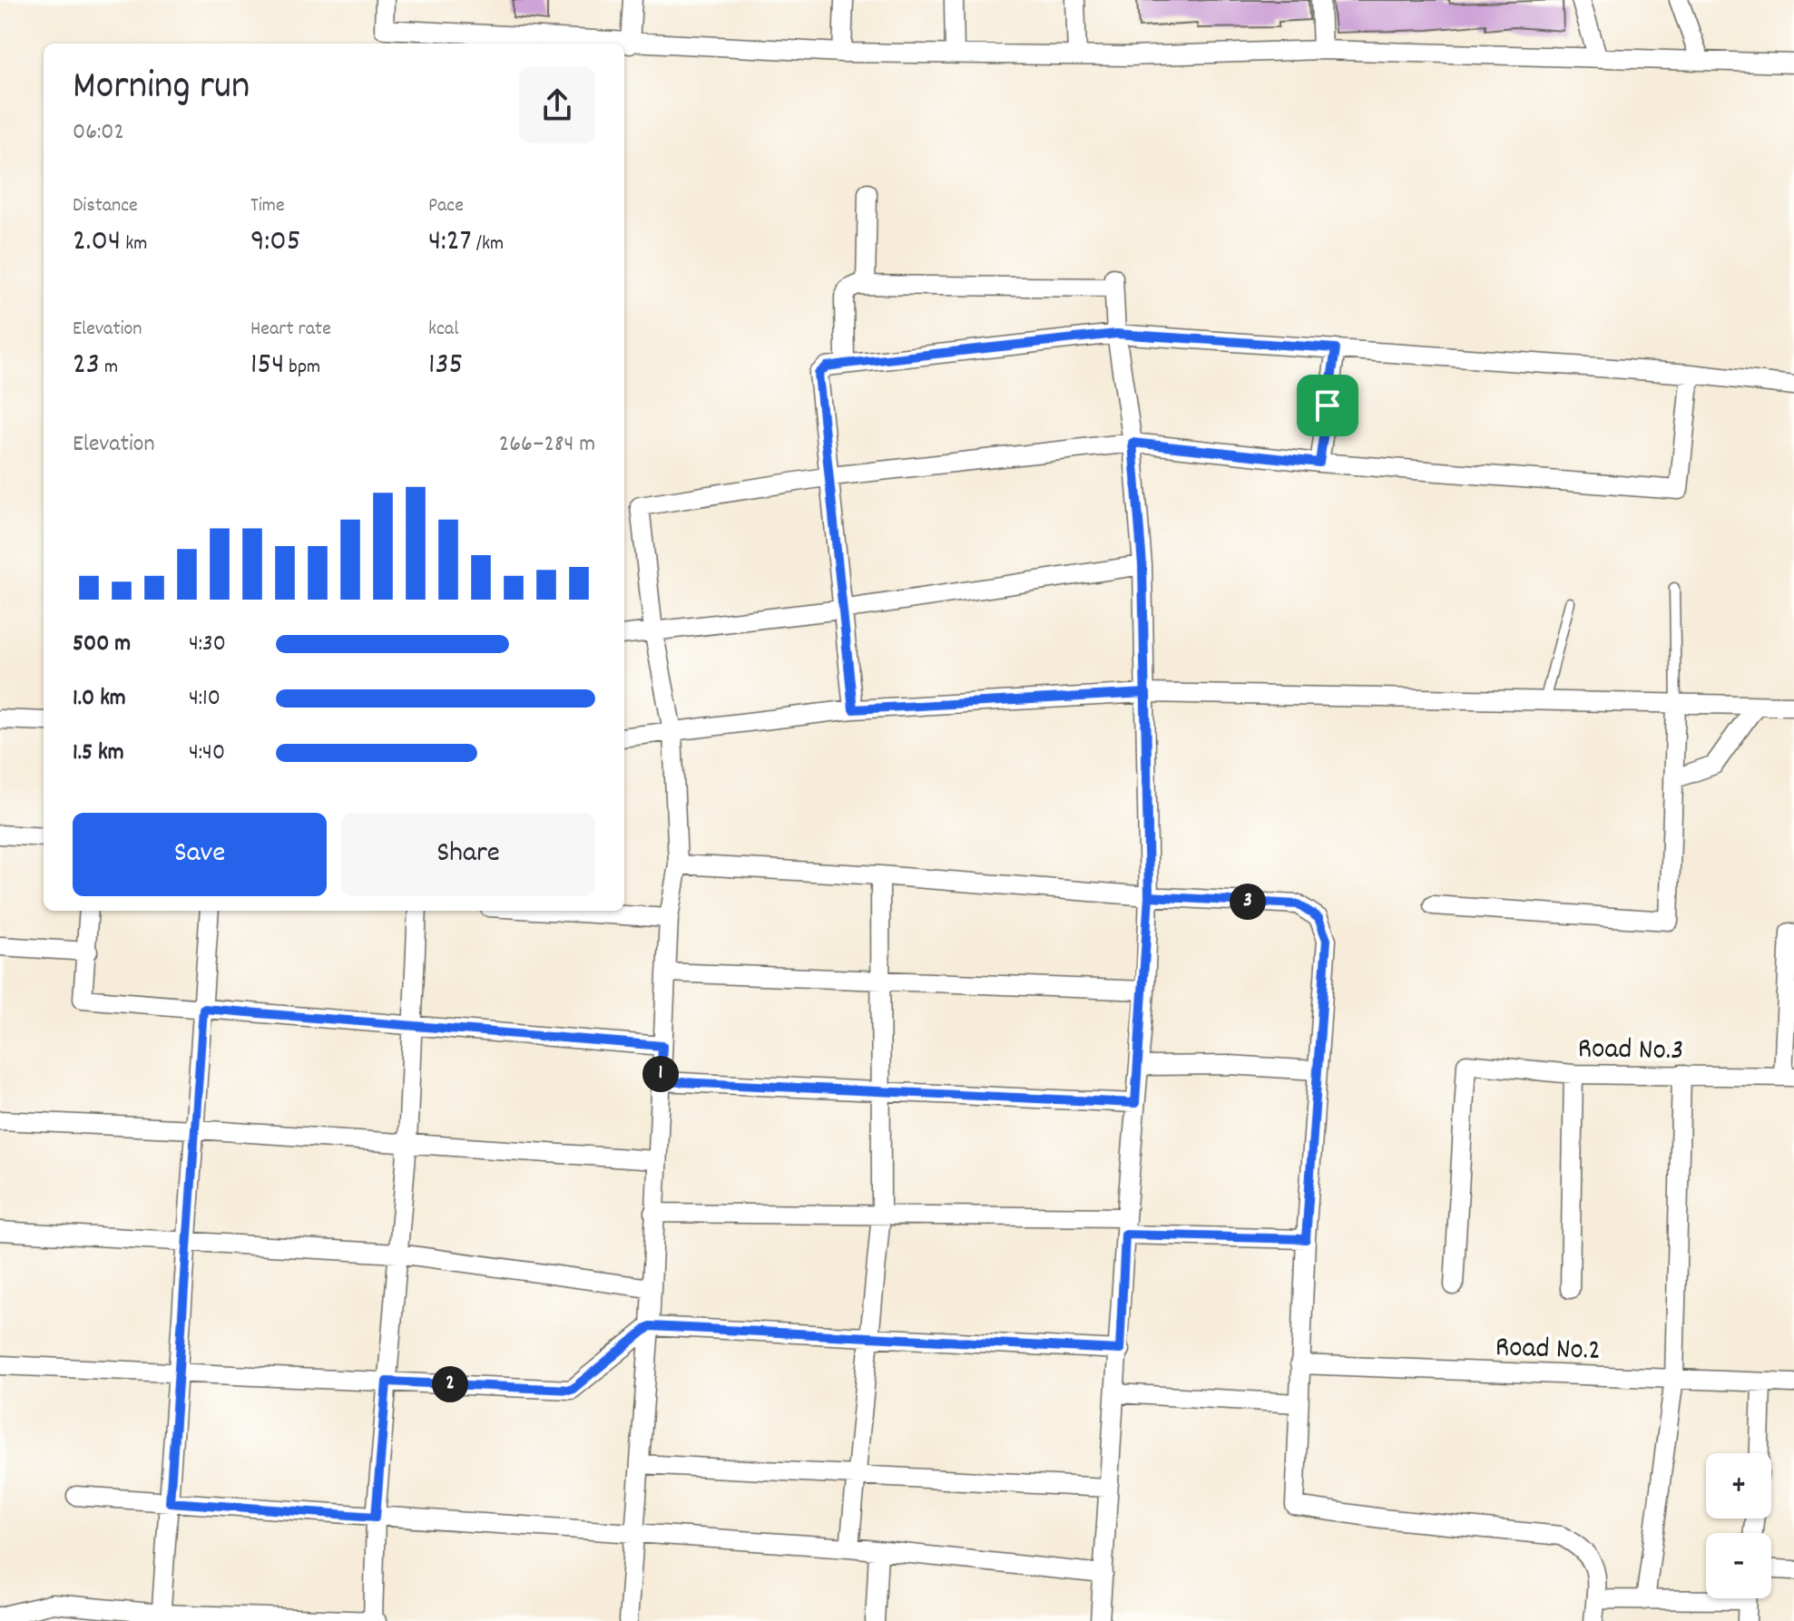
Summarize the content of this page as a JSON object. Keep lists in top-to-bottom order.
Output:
{
  "streets": {
    "street": ["Road No.3", "Road No.2"]
  },
  "page": {
    "heading": ["Morning run", "06:02"],
    "stats": [
      ["Distance", "2.04 km"],
      ["Time", "9:05"],
      ["Pace", "4:27 /km"],
      ["Elevation", "23 m"],
      ["Heart rate", "154 bpm"],
      ["kcal", "135"]
    ],
    "chart": ["Elevation", "266–284 m"],
    "list": [
      {
        "name": "500 m",
        "note": "4:30"
      },
      {
        "name": "1.0 km",
        "note": "4:10"
      },
      {
        "name": "1.5 km",
        "note": "4:40"
      }
    ],
    "buttons": ["Save", "Share"],
    "pins": ["3", "1", "2"],
    "map_buttons": ["+", "−"]
  }
}
